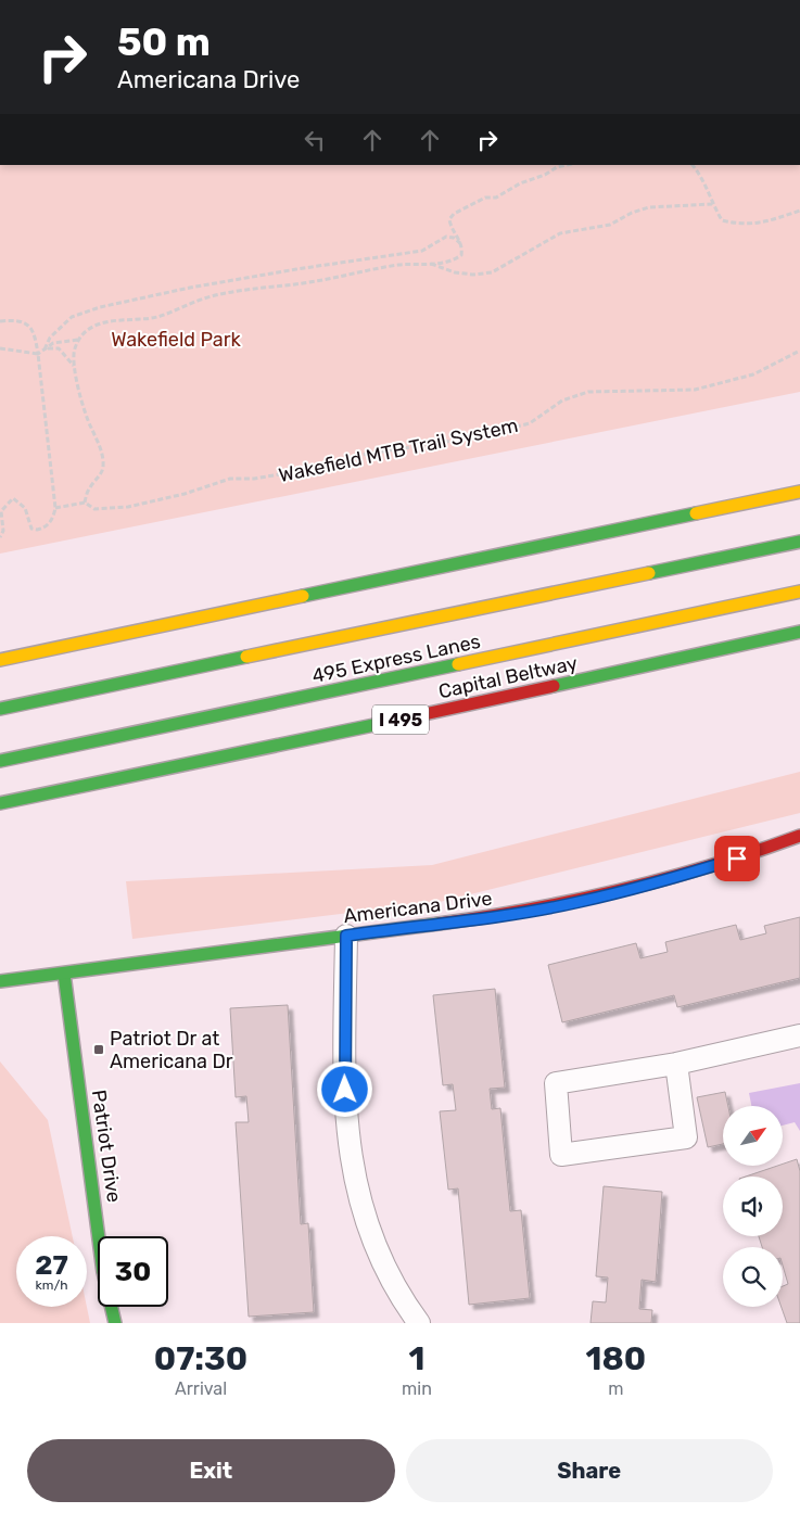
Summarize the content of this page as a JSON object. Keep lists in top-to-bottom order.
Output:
{
  "streets": {
    "main road": [
      "495 Express Lanes",
      "Capital Beltway",
      "I 495",
      "Americana Drive",
      "Patriot Drive"
    ],
    "path": ["Wakefield MTB Trail System"]
  },
  "crossings": [
    ["Americana Drive", "Patriot Drive"]
  ],
  "parks": ["Wakefield Park"],
  "places": {
    "transit": ["Patriot Dr at Americana Dr"]
  },
  "north": "top right",
  "page": {
    "turn": ["50 m", "Americana Drive"],
    "speed": "27 km/h",
    "limit": "30",
    "eta": [
      "07:30",
      "Arrival",
      "1",
      "min",
      "180",
      "m"
    ],
    "buttons": ["Exit", "Share"]
  }
}
